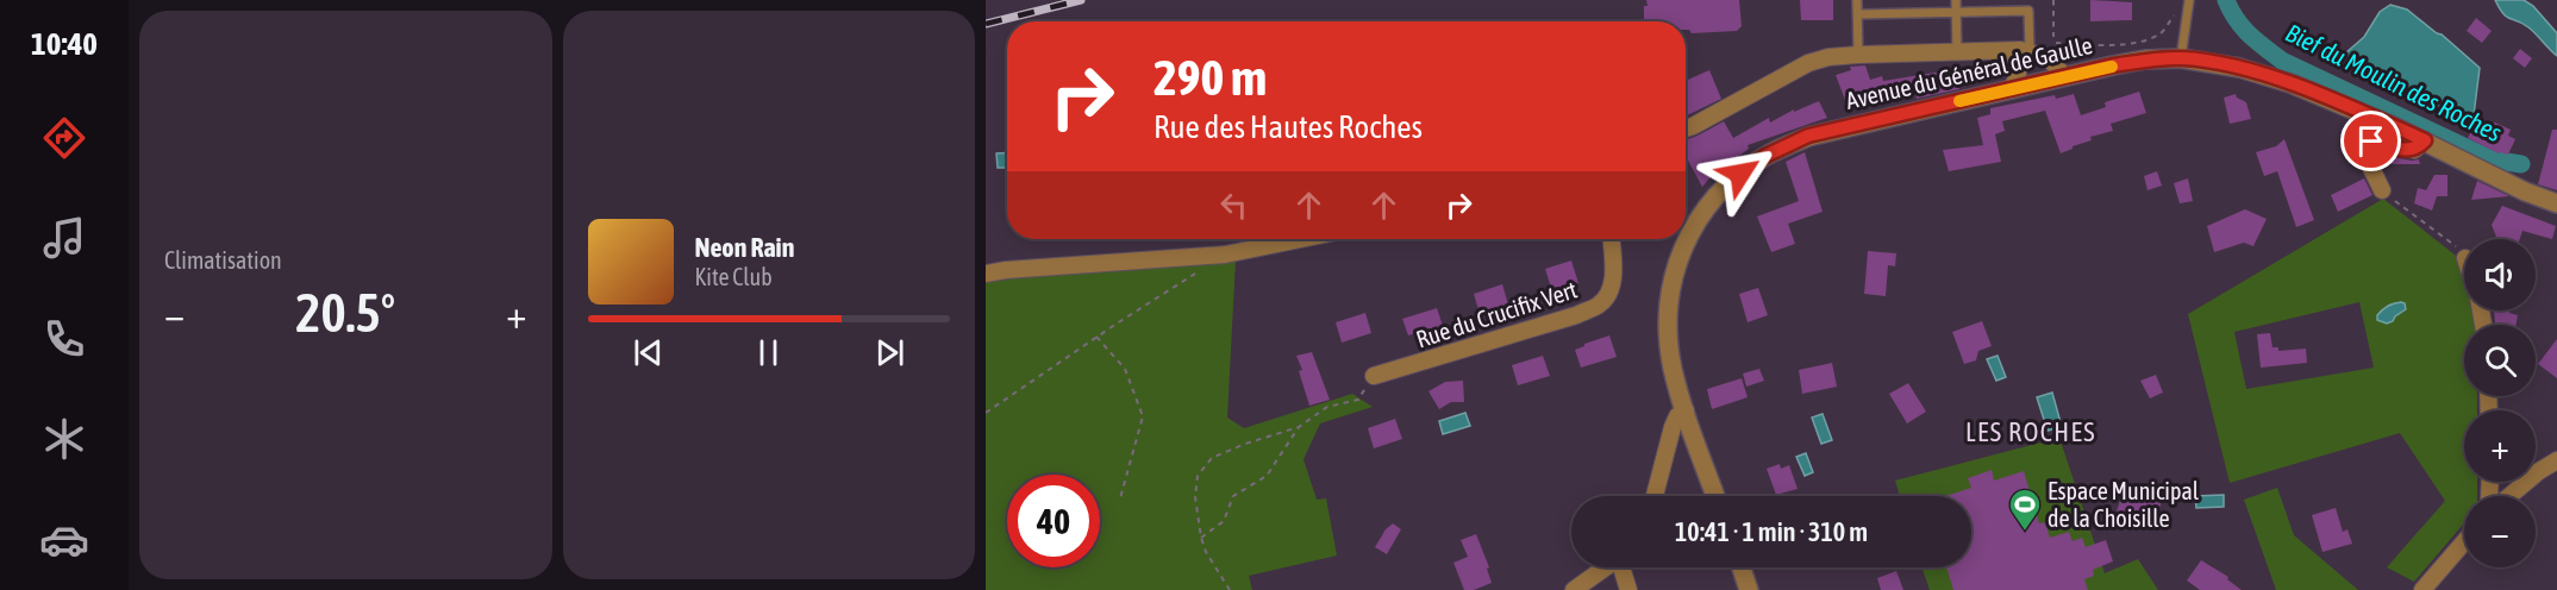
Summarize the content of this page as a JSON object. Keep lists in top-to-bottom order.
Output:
{
  "streets": {
    "street": ["Avenue du Général de Gaulle", "Rue du Crucifix Vert"]
  },
  "districts": ["LES ROCHES"],
  "water": ["Bief du Moulin des Roches"],
  "places": {
    "sports": ["Espace Municipal de la Choisille"]
  },
  "page": {
    "tabs": "10:40",
    "tile": "Climatisation",
    "turn": ["290 m", "Rue des Hautes Roches"],
    "song": ["Neon Rain", "Kite Club"],
    "map_buttons": ["+", "−"],
    "heat": ["−", "20.5°", "+"],
    "limit": "40",
    "trip": "10:41 · 1 min · 310 m"
  }
}
